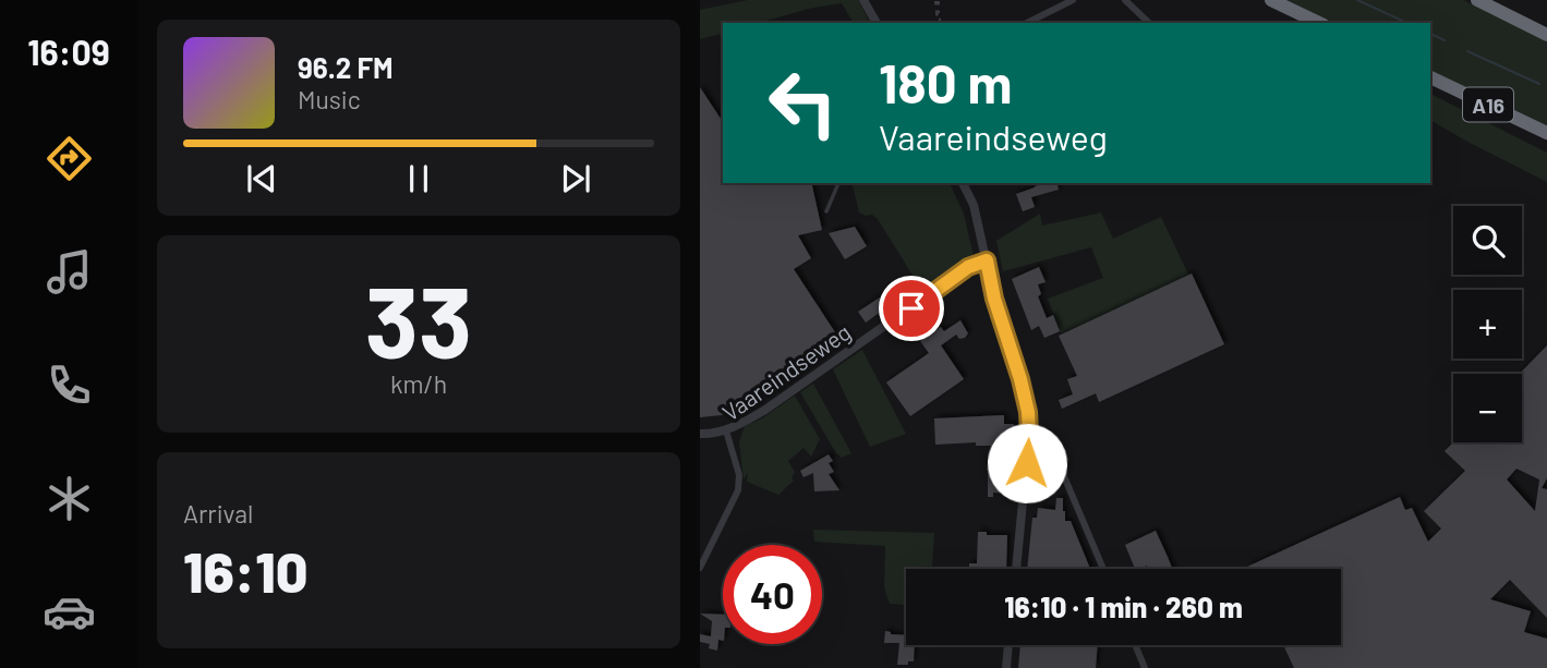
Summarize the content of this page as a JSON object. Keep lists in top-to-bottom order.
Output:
{
  "streets": {
    "highway": ["A16"],
    "street": ["Vaareindseweg"]
  },
  "page": {
    "tabs": "16:09",
    "turn": ["180 m", "Vaareindseweg"],
    "song": ["96.2 FM", "Music"],
    "map_buttons": ["+", "−"],
    "tile": [
      ["33", "km/h"],
      ["Arrival", "16:10"]
    ],
    "limit": "40",
    "trip": "16:10 · 1 min · 260 m"
  }
}
